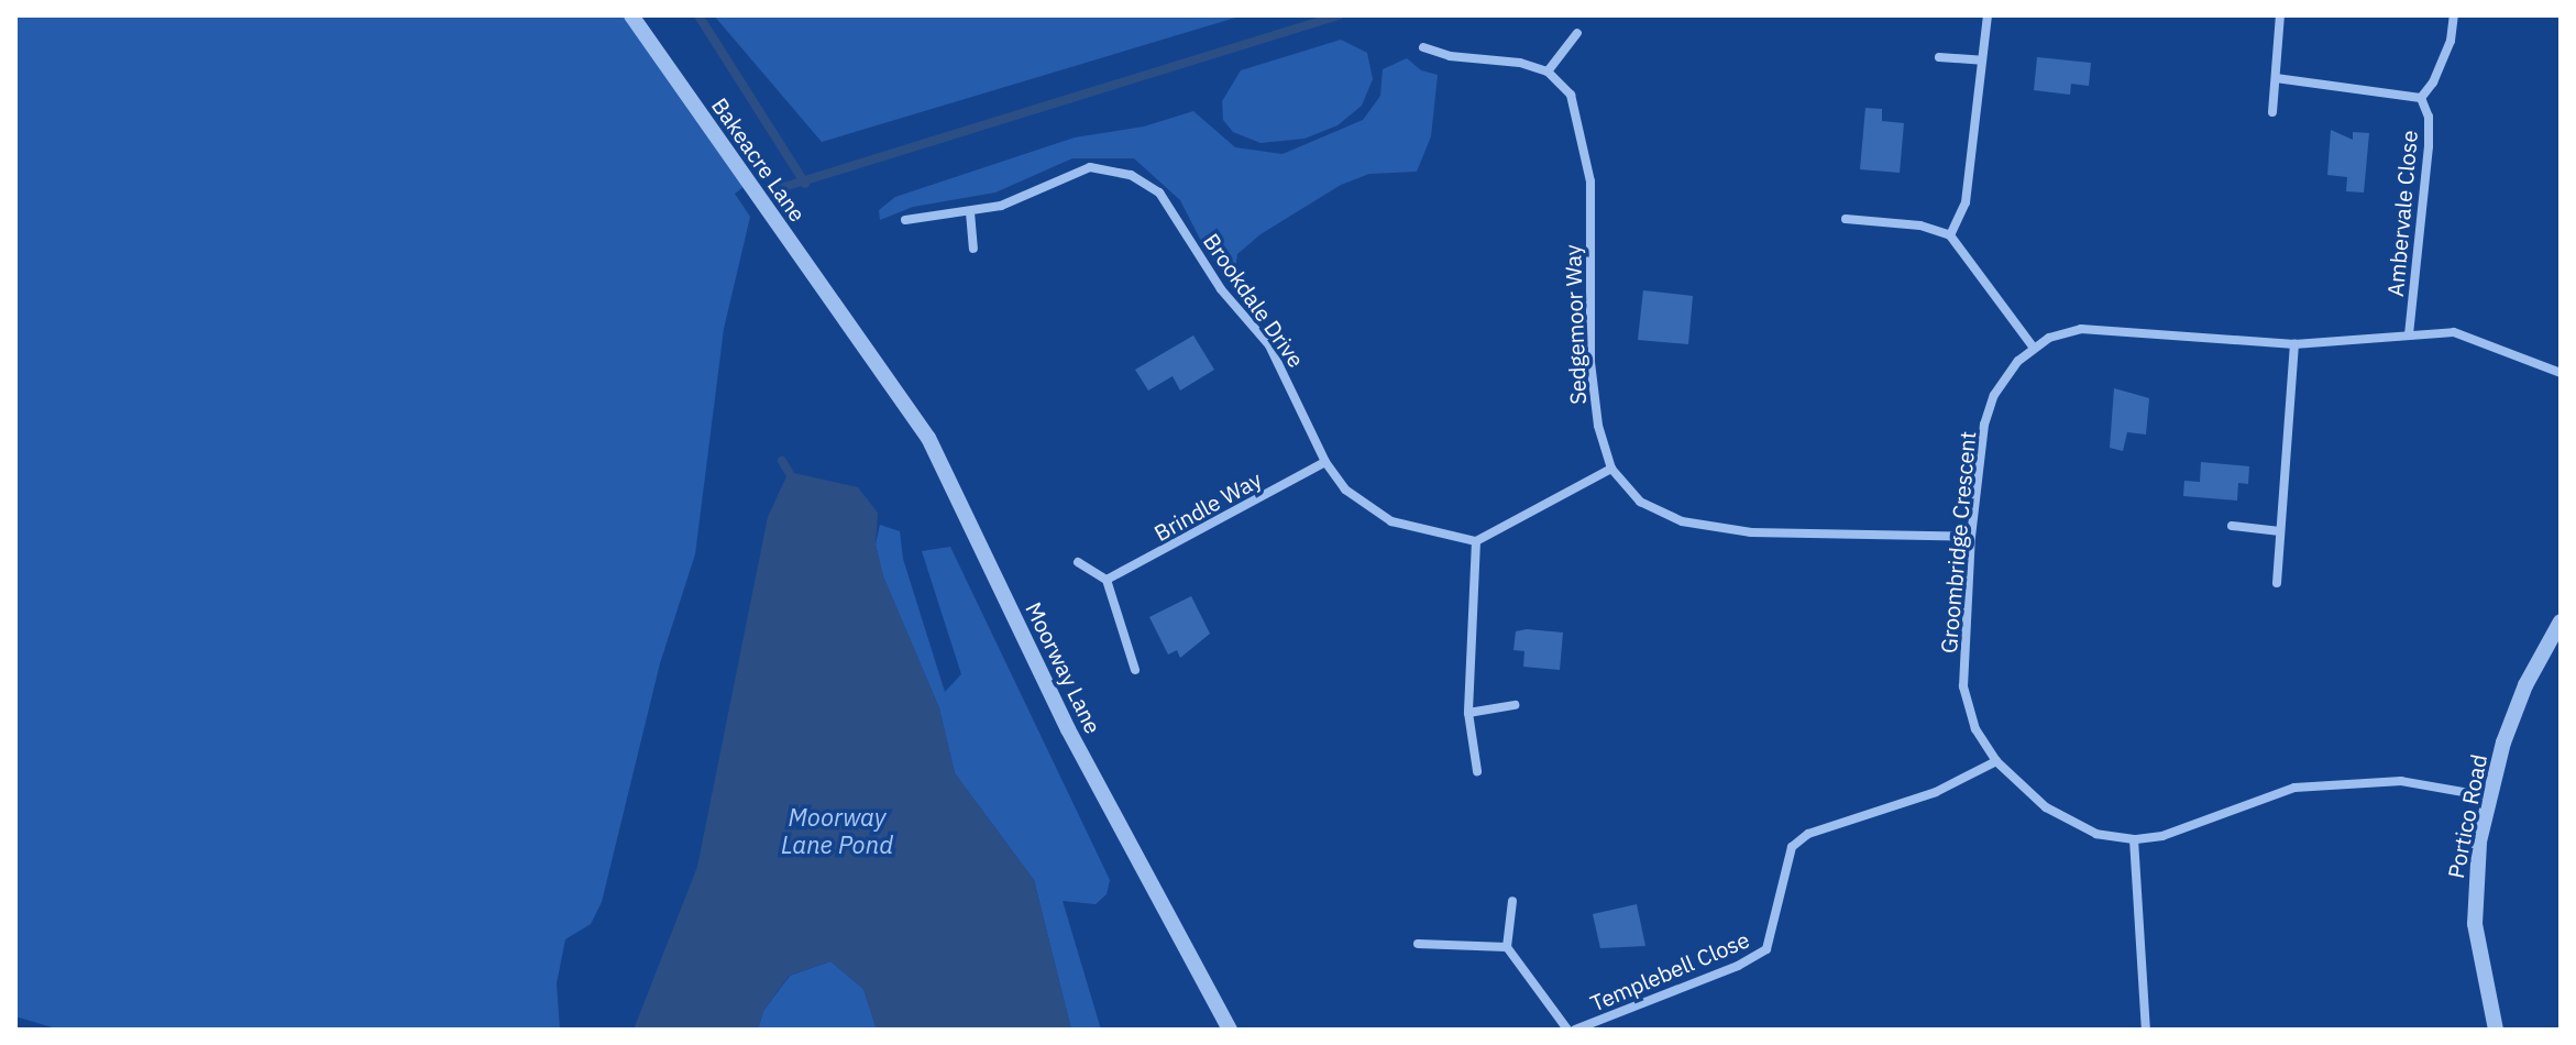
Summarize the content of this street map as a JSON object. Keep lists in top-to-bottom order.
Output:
{
  "streets": {
    "street": [
      "Bakeacre Lane",
      "Ambervale Close",
      "Brookdale Drive",
      "Sedgemoor Way",
      "Brindle Way",
      "Groombridge Crescent",
      "Moorway Lane",
      "Portico Road",
      "Templebell Close"
    ]
  },
  "crossings": [
    ["Bakeacre Lane", "Moorway Lane"],
    ["Brookdale Drive", "Brindle Way"],
    ["Sedgemoor Way", "Groombridge Crescent"],
    ["Groombridge Crescent", "Portico Road"],
    ["Groombridge Crescent", "Templebell Close"]
  ],
  "water": ["Moorway Lane Pond"]
}
